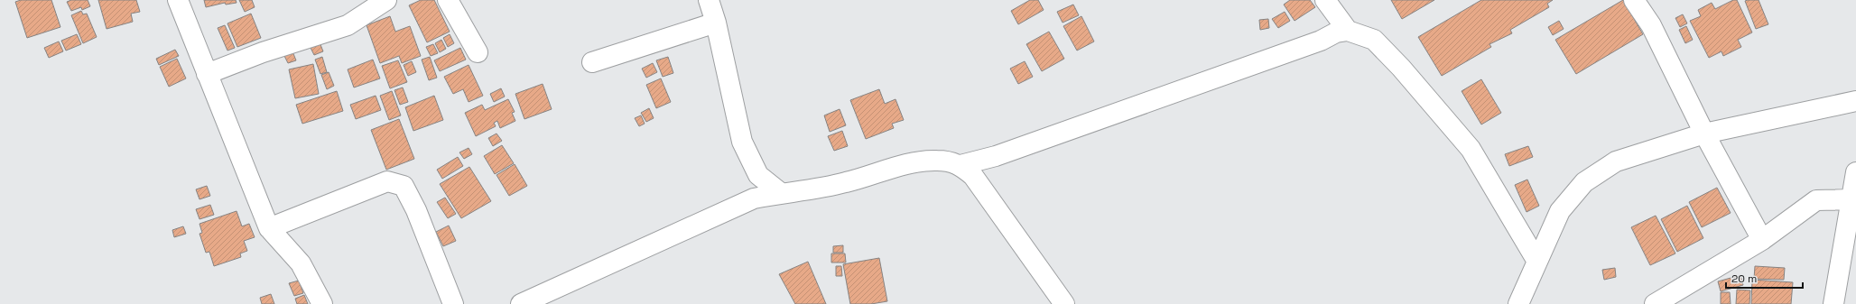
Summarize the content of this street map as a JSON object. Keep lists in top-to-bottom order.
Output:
{
  "scale_bar": "20 m"
}
